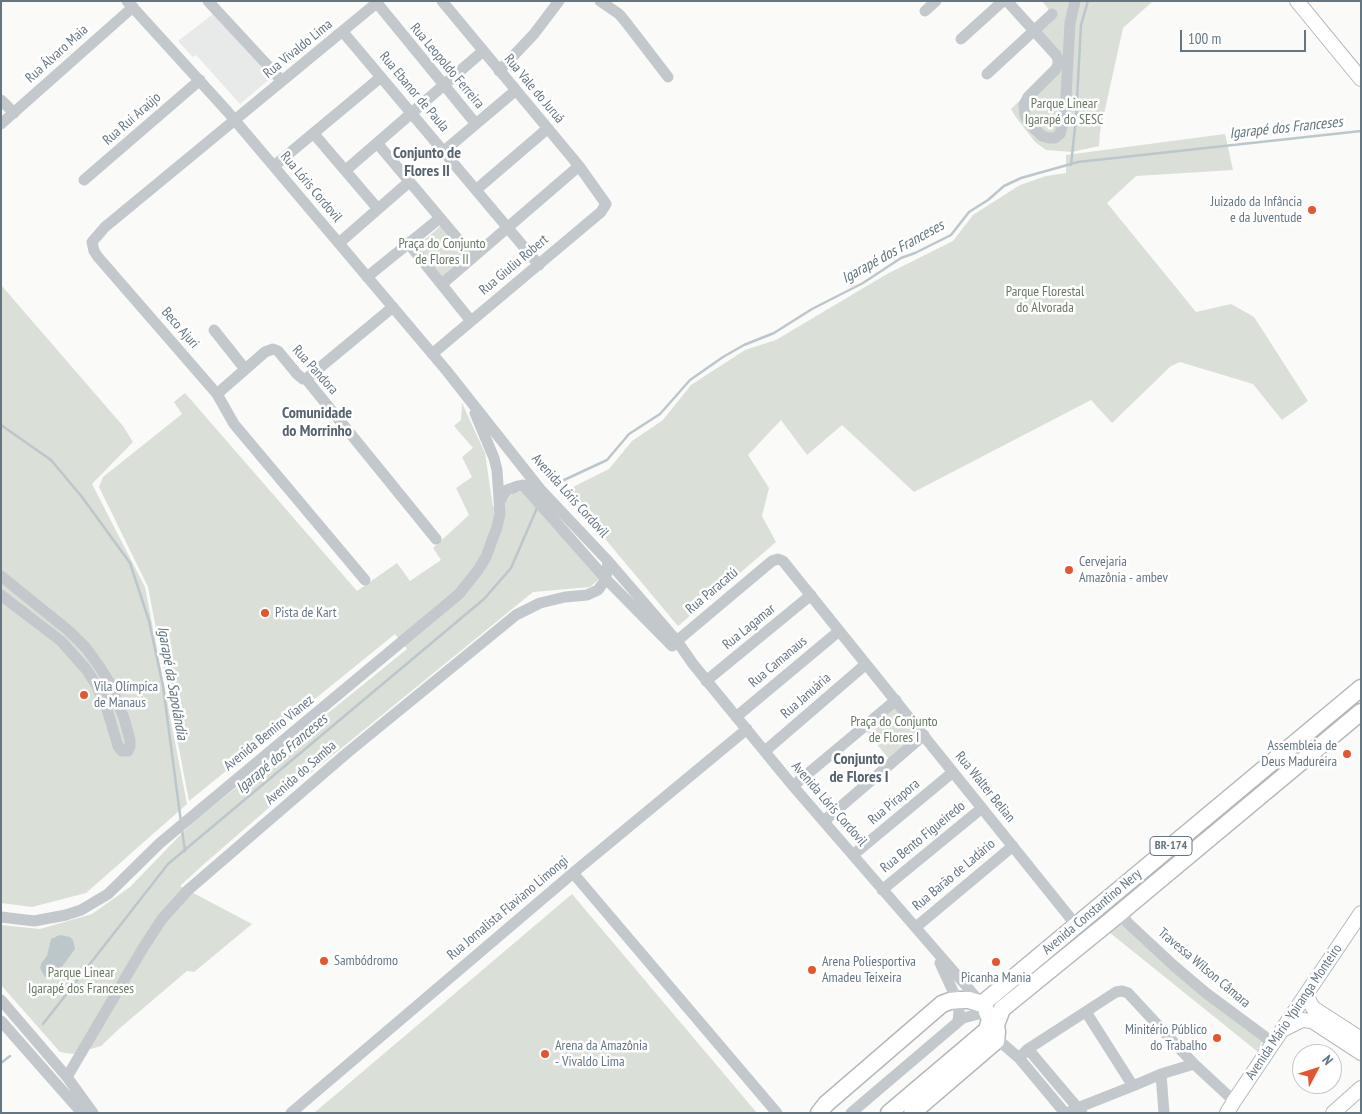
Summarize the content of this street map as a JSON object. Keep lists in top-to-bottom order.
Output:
{
  "streets": {
    "highway": ["BR-174", "Avenida Constantino Nery"],
    "main road": ["Avenida Mário Ypiranga Monteiro"],
    "street": [
      "Rua Vivaldo Lima",
      "Rua Álvaro Maia",
      "Rua Leopoldo Ferreira",
      "Rua Vale do Juruá",
      "Rua Ebanor de Paula",
      "Rua Rui Araújo",
      "Rua Lóris Cordovil",
      "Rua Giuliu Robert",
      "Beco Ajuri",
      "Rua Pandora",
      "Avenida Lóris Cordovil",
      "Rua Paracatú",
      "Rua Lagamar",
      "Rua Camanaus",
      "Rua Januária",
      "Avenida Bemiro Vianez",
      "Avenida do Samba",
      "Rua Walter Belian",
      "Rua Pirapora",
      "Rua Bento Figueiredo",
      "Rua Barão de Ladário",
      "Rua Jornalista Flaviano Limongi",
      "Travessa Wilson Câmara"
    ]
  },
  "crossings": [
    ["Rua Vivaldo Lima", "Rua Leopoldo Ferreira"],
    ["Rua Vivaldo Lima", "Rua Ebanor de Paula"],
    ["Rua Vivaldo Lima", "Rua Lóris Cordovil"],
    ["Rua Vivaldo Lima", "Beco Ajuri"],
    ["Rua Álvaro Maia", "Rua Lóris Cordovil"],
    ["Rua Vale do Juruá", "Rua Giuliu Robert"],
    ["Rua Ebanor de Paula", "Rua Giuliu Robert"],
    ["Rua Rui Araújo", "Rua Lóris Cordovil"],
    ["Rua Lóris Cordovil", "Rua Giuliu Robert"],
    ["Rua Lóris Cordovil", "Beco Ajuri"],
    ["Rua Lóris Cordovil", "Avenida Lóris Cordovil"],
    ["Rua Lóris Cordovil", "Avenida Bemiro Vianez"],
    ["Beco Ajuri", "Rua Pandora"],
    ["Avenida Lóris Cordovil", "Rua Paracatú"],
    ["Avenida Lóris Cordovil", "Rua Lagamar"],
    ["Avenida Lóris Cordovil", "Rua Camanaus"],
    ["Avenida Lóris Cordovil", "Rua Januária"],
    ["Avenida Lóris Cordovil", "Avenida Bemiro Vianez"],
    ["Avenida Lóris Cordovil", "Avenida do Samba"],
    ["Avenida Lóris Cordovil", "Rua Pirapora"],
    ["Avenida Lóris Cordovil", "Rua Bento Figueiredo"],
    ["Avenida Lóris Cordovil", "Rua Barão de Ladário"],
    ["Avenida Lóris Cordovil", "Rua Jornalista Flaviano Limongi"],
    ["Avenida Lóris Cordovil", "Avenida Constantino Nery"],
    ["Rua Paracatú", "Rua Walter Belian"],
    ["Rua Lagamar", "Rua Walter Belian"],
    ["Rua Camanaus", "Rua Walter Belian"],
    ["Rua Januária", "Rua Walter Belian"],
    ["Rua Walter Belian", "Rua Pirapora"],
    ["Rua Walter Belian", "Rua Bento Figueiredo"],
    ["Rua Walter Belian", "Rua Barão de Ladário"],
    ["Rua Walter Belian", "Avenida Constantino Nery"],
    ["Avenida Constantino Nery", "Travessa Wilson Câmara"],
    ["Travessa Wilson Câmara", "Avenida Mário Ypiranga Monteiro"]
  ],
  "districts": ["Conjunto de Flores II", "Comunidade do Morrinho", "Conjunto de Flores I"],
  "water": ["Igarapé dos Franceses", "Igarapé da Sapolândia"],
  "parks": [
    "Parque Linear Igarapé do SESC",
    "Praça do Conjunto de Flores II",
    "Parque Florestal do Alvorada",
    "Praça do Conjunto de Flores I",
    "Parque Linear Igarapé dos Franceses"
  ],
  "places": [
    "Juizado da Infância e da Juventude",
    "Cervejaria Amazônia - ambev",
    "Pista de Kart",
    "Vila Olímpica de Manaus",
    "Assembleia de Deus Madureira",
    "Sambódromo",
    "Picanha Mania",
    "Arena Poliesportiva Amadeu Teixeira",
    "Minitério Público do Trabalho",
    "Arena da Amazônia - Vivaldo Lima"
  ],
  "scale_bar": "100 m",
  "north": "top right"
}
